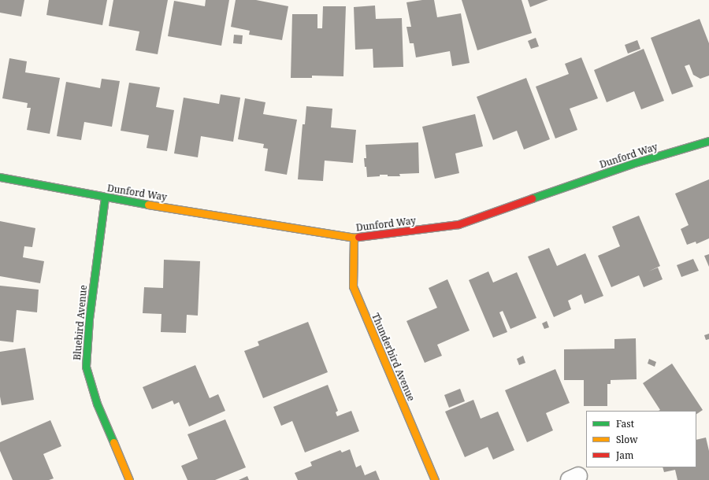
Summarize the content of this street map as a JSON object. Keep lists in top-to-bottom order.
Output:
{
  "streets": {
    "street": ["Dunford Way", "Bluebird Avenue", "Thunderbird Avenue"]
  },
  "crossings": [
    ["Dunford Way", "Bluebird Avenue"],
    ["Dunford Way", "Thunderbird Avenue"]
  ],
  "legend": ["Fast", "Slow", "Jam"]
}
